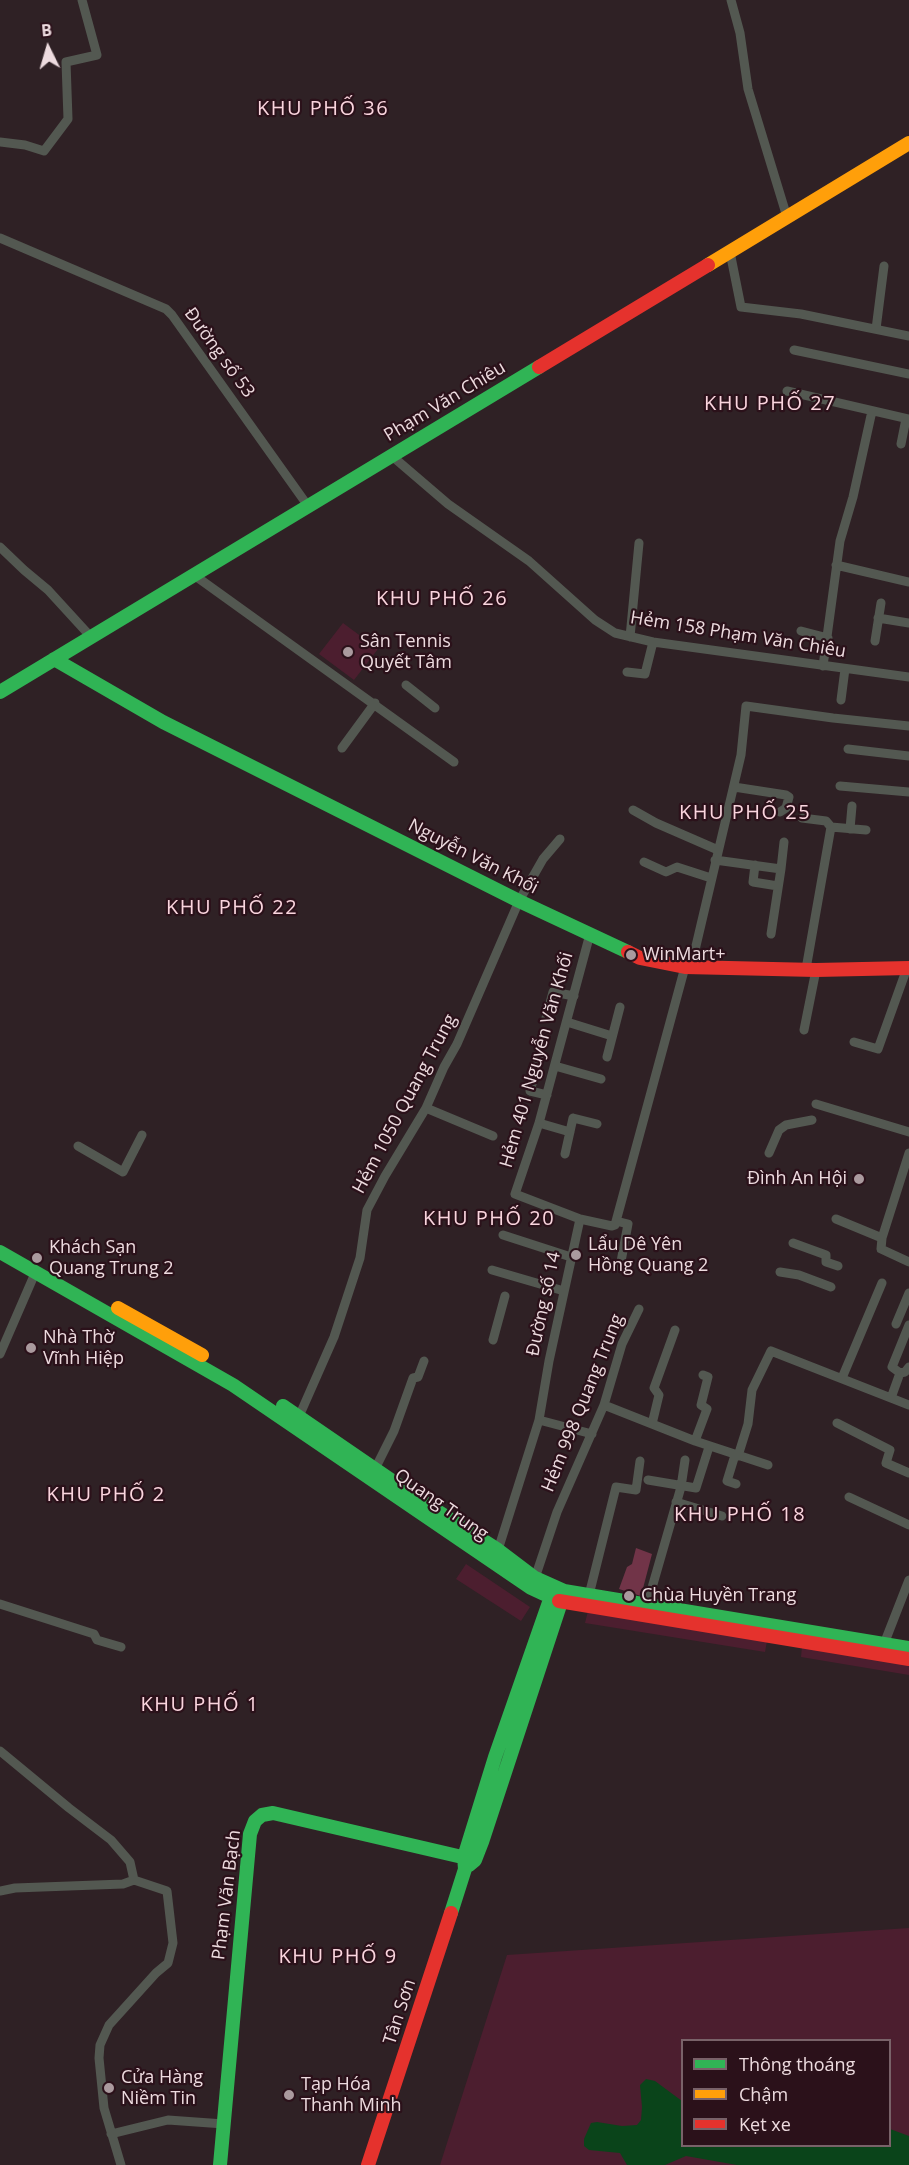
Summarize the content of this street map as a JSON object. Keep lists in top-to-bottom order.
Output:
{
  "streets": {
    "main road": [
      "Phạm Văn Chiêu",
      "Nguyễn Văn Khối",
      "Quang Trung",
      "Phạm Văn Bạch",
      "Tân Sơn"
    ],
    "street": [
      "Đường số 53",
      "Hẻm 158 Phạm Văn Chiêu",
      "Hẻm 401 Nguyễn Văn Khối",
      "Hẻm 1050 Quang Trung",
      "Đường số 14",
      "Hẻm 998 Quang Trung"
    ]
  },
  "crossings": [
    ["Đường số 53", "Phạm Văn Chiêu"],
    ["Phạm Văn Chiêu", "Hẻm 158 Phạm Văn Chiêu"],
    ["Phạm Văn Chiêu", "Nguyễn Văn Khối"],
    ["Nguyễn Văn Khối", "Hẻm 401 Nguyễn Văn Khối"],
    ["Nguyễn Văn Khối", "Hẻm 1050 Quang Trung"],
    ["Hẻm 401 Nguyễn Văn Khối", "Đường số 14"],
    ["Hẻm 1050 Quang Trung", "Quang Trung"],
    ["Đường số 14", "Quang Trung"],
    ["Hẻm 998 Quang Trung", "Quang Trung"],
    ["Quang Trung", "Tân Sơn"],
    ["Phạm Văn Bạch", "Tân Sơn"]
  ],
  "districts": [
    "KHU PHỐ 36",
    "KHU PHỐ 27",
    "KHU PHỐ 26",
    "KHU PHỐ 25",
    "KHU PHỐ 22",
    "KHU PHỐ 20",
    "KHU PHỐ 2",
    "KHU PHỐ 18",
    "KHU PHỐ 1",
    "KHU PHỐ 9"
  ],
  "places": [
    "Sân Tennis Quyết Tâm",
    "WinMart+",
    "Đình An Hội",
    "Lẩu Dê Yên Hồng Quang 2",
    "Khách Sạn Quang Trung 2",
    "Nhà Thờ Vĩnh Hiệp",
    "Chùa Huyền Trang",
    "Cửa Hàng Niềm Tin",
    "Tạp Hóa Thanh Minh"
  ],
  "legend": ["Thông thoáng", "Chậm", "Kẹt xe"],
  "north": "top"
}
